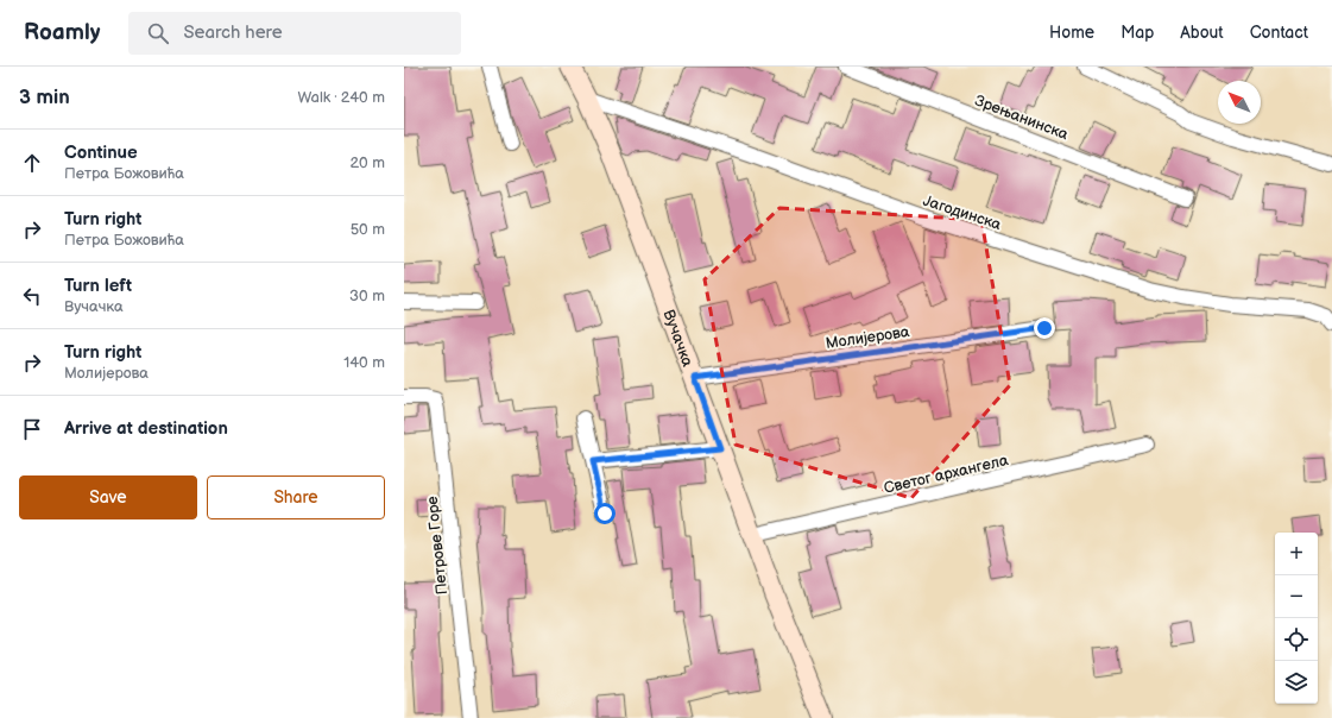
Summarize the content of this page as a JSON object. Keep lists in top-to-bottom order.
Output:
{
  "streets": {
    "street": [
      "Зрењанинска",
      "Јагодинска",
      "Молијерова",
      "Вучачка",
      "Светог архангела",
      "Петрове Горе"
    ]
  },
  "crossings": [
    ["Јагодинска", "Вучачка"],
    ["Молијерова", "Вучачка"],
    ["Вучачка", "Светог архангела"]
  ],
  "north": "top left",
  "page": {
    "header": "Roamly",
    "search": "Search here",
    "nav": [
      "Home",
      "Map",
      "About",
      "Contact"
    ],
    "heading": ["3 min", "Walk · 240 m"],
    "list": [
      ["Continue", "Петра Божовића", "20 m"],
      ["Turn right", "Петра Божовића", "50 m"],
      ["Turn left", "Вучачка", "30 m"],
      ["Turn right", "Молијерова", "140 m"],
      "Arrive at destination"
    ],
    "buttons": ["Save", "Share"],
    "map_buttons": ["+", "−"]
  }
}
